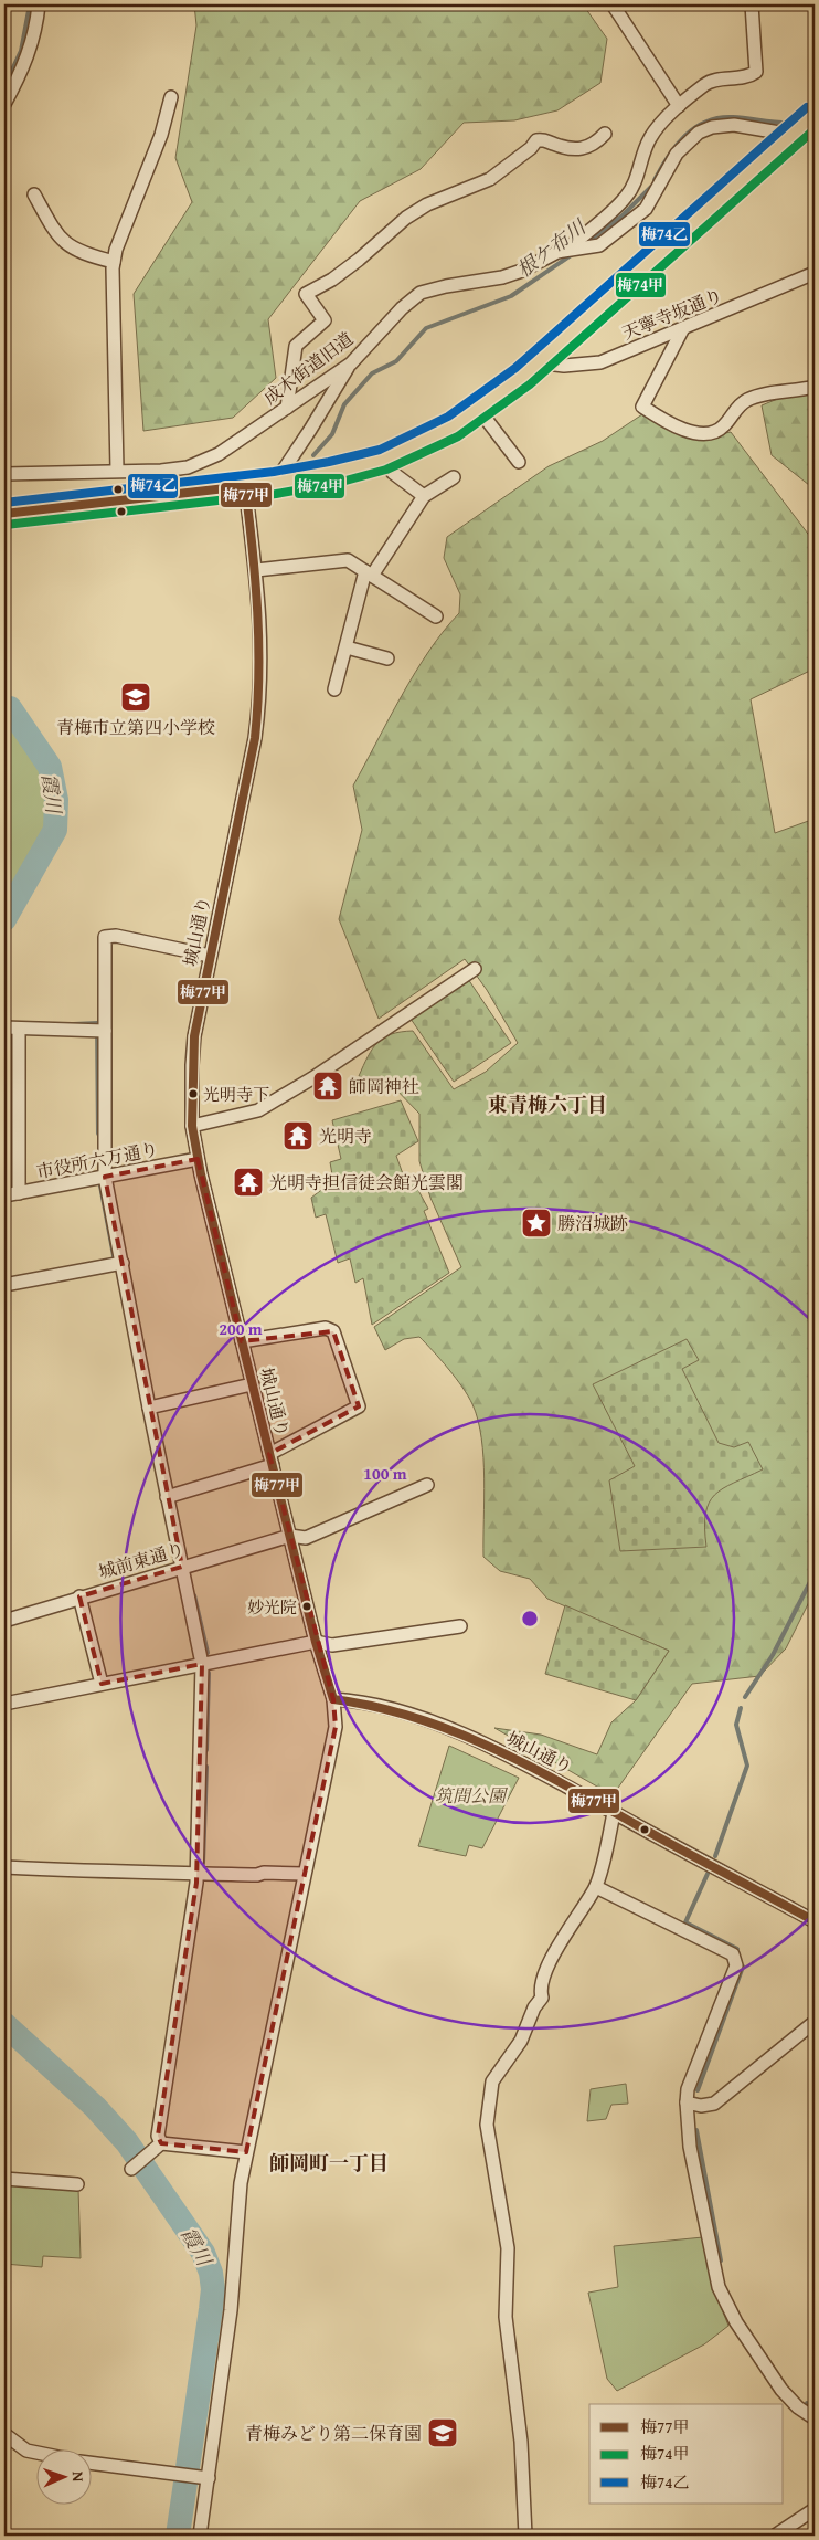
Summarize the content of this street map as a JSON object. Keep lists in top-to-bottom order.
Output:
{
  "streets": {
    "street": [
      "天寧寺坂通り",
      "成木街道旧道",
      "城山通り",
      "市役所六万通り",
      "城前東通り"
    ]
  },
  "crossings": [
    ["城山通り", "市役所六万通り"],
    ["城山通り", "城前東通り"]
  ],
  "districts": ["東青梅六丁目", "師岡町一丁目"],
  "water": ["根ケ布川", "霞川"],
  "parks": ["筑間公園"],
  "places": {
    "school or university": ["青梅市立第四小学校", "青梅みどり第二保育園"],
    "temple": ["師岡神社", "光明寺", "光明寺担信徒会館光雲閣"],
    "other": ["光明寺下", "妙光院"],
    "place": ["勝沼城跡"]
  },
  "lines": ["transit line 梅74乙", "transit line 梅74甲", "transit line 梅77甲"],
  "legend": ["梅77甲", "梅74甲", "梅74乙"],
  "north": "right",
  "rings": ["200 m", "100 m"]
}
